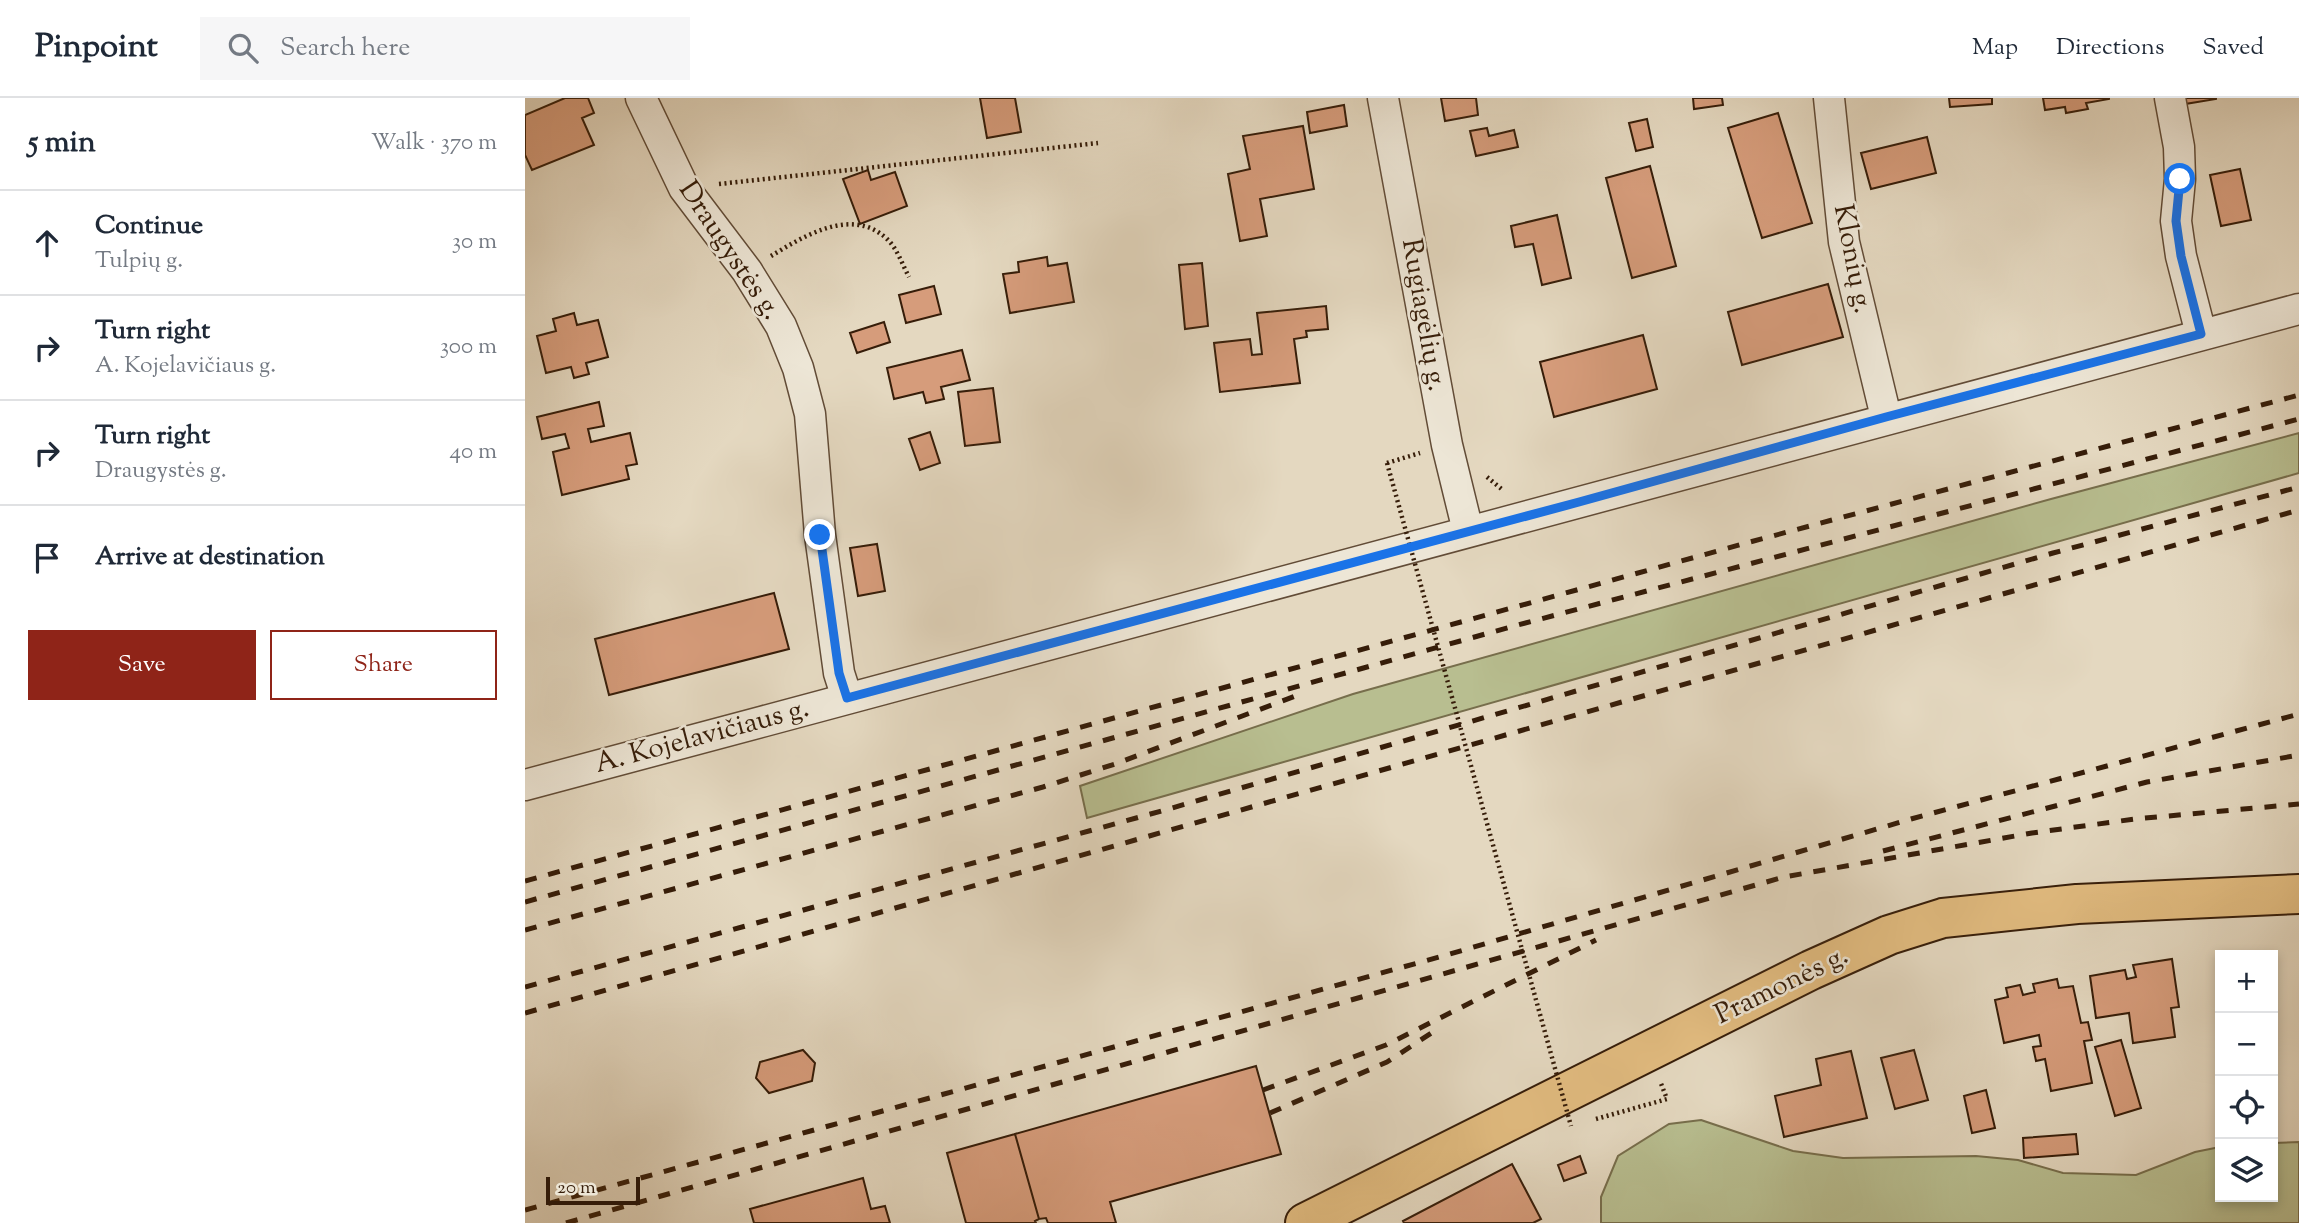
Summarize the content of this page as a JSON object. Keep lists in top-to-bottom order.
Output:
{
  "streets": {
    "main road": ["Pramonės g."],
    "street": [
      "Draugystės g.",
      "Klonių g.",
      "Rugiagėlių g.",
      "A. Kojelavičiaus g."
    ]
  },
  "crossings": [
    ["Draugystės g.", "A. Kojelavičiaus g."],
    ["Klonių g.", "A. Kojelavičiaus g."],
    ["Rugiagėlių g.", "A. Kojelavičiaus g."]
  ],
  "scale_bar": "20 m",
  "page": {
    "header": "Pinpoint",
    "search": "Search here",
    "nav": ["Map", "Directions", "Saved"],
    "heading": ["5 min", "Walk · 370 m"],
    "list": [
      ["Continue", "Tulpių g.", "30 m"],
      ["Turn right", "A. Kojelavičiaus g.", "300 m"],
      ["Turn right", "Draugystės g.", "40 m"],
      "Arrive at destination"
    ],
    "buttons": ["Save", "Share"],
    "map_buttons": ["+", "−"],
    "scale": "20 m"
  }
}
